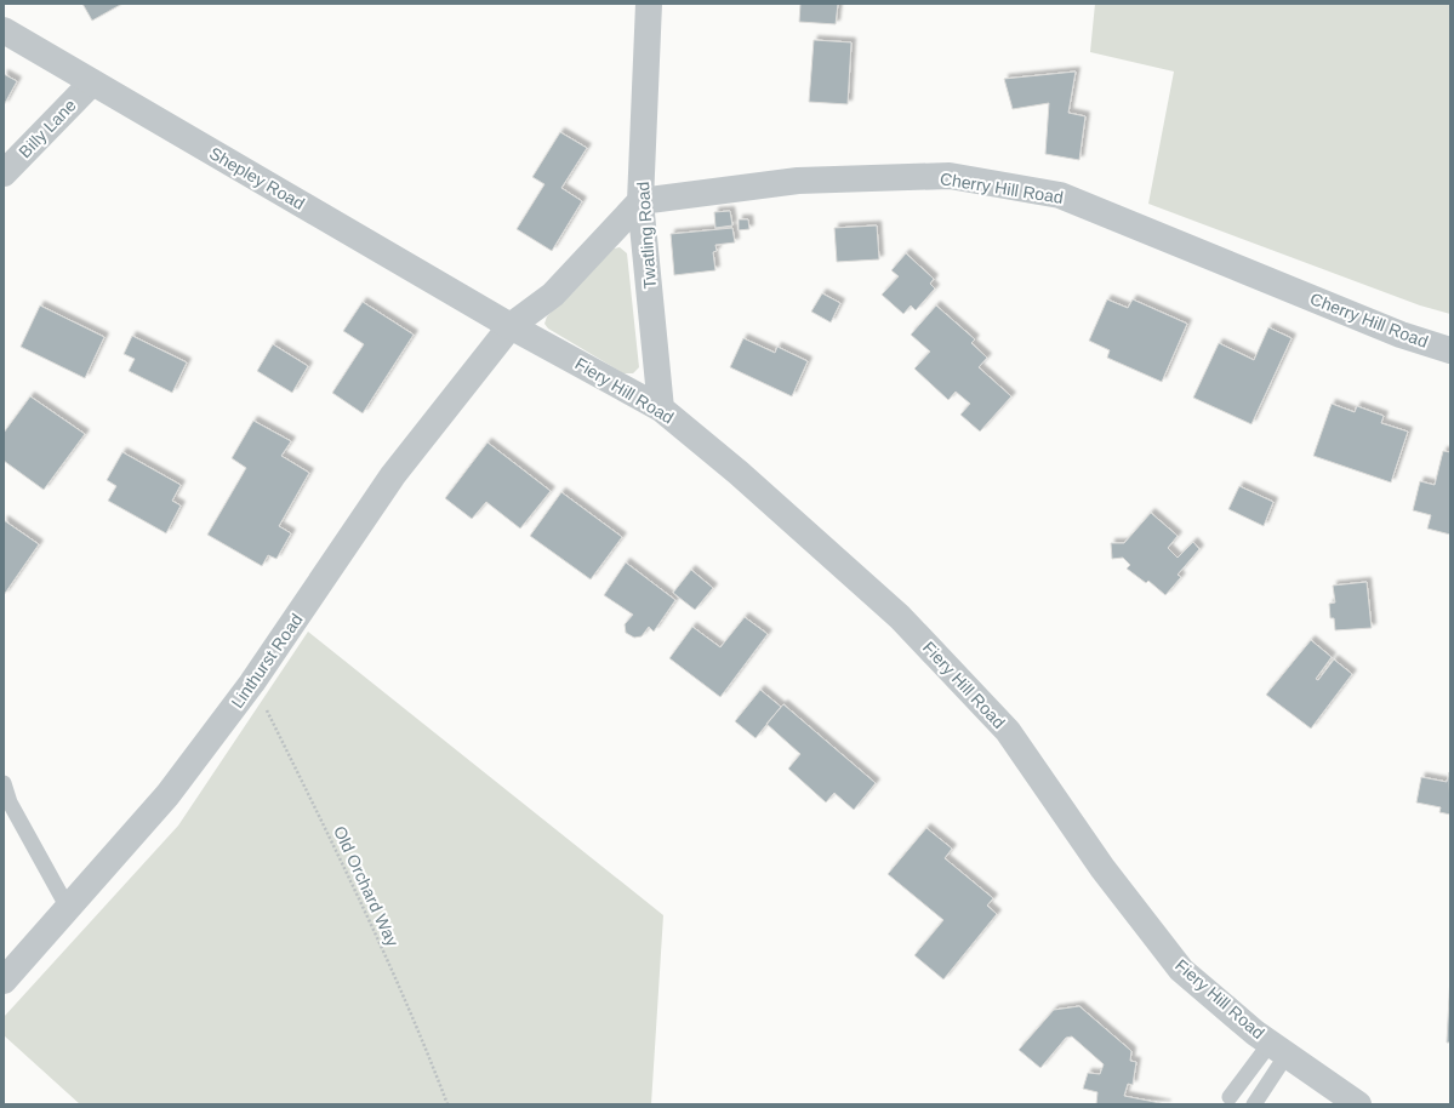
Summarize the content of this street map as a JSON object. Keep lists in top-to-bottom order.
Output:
{
  "streets": {
    "street": [
      "Billy Lane",
      "Shepley Road",
      "Cherry Hill Road",
      "Twatling Road",
      "Fiery Hill Road",
      "Linthurst Road"
    ],
    "path": ["Old Orchard Way"]
  },
  "crossings": [
    ["Billy Lane", "Shepley Road"],
    ["Shepley Road", "Fiery Hill Road"],
    ["Shepley Road", "Linthurst Road"],
    ["Cherry Hill Road", "Twatling Road"],
    ["Cherry Hill Road", "Linthurst Road"],
    ["Twatling Road", "Fiery Hill Road"],
    ["Twatling Road", "Linthurst Road"],
    ["Fiery Hill Road", "Linthurst Road"],
    ["Linthurst Road", "Old Orchard Way"]
  ]
}
